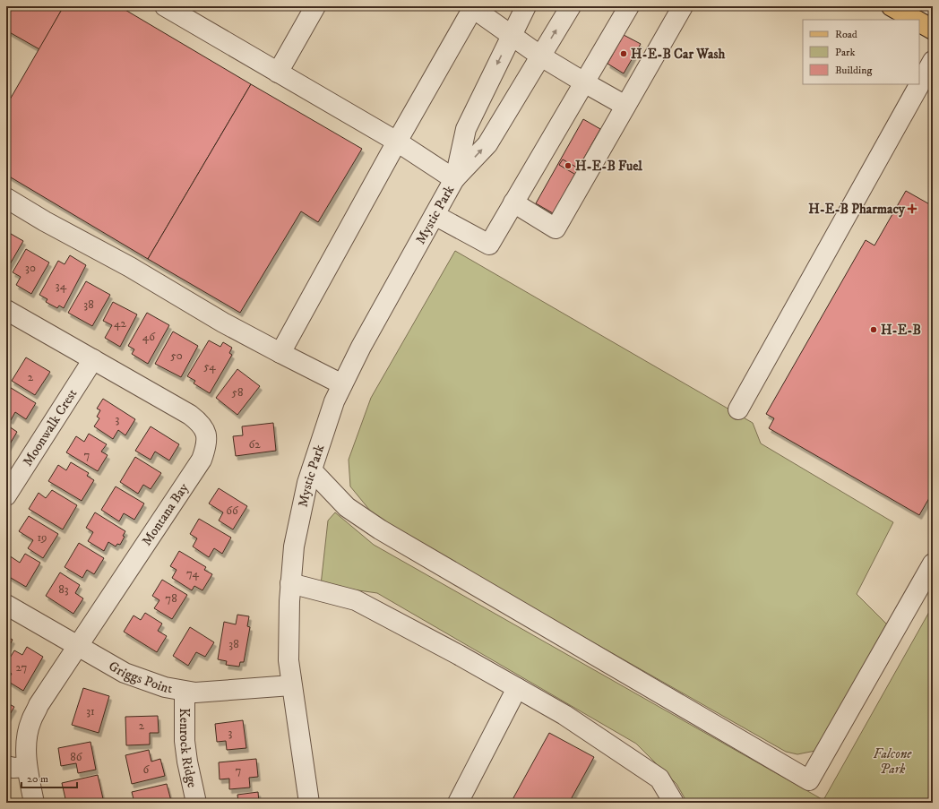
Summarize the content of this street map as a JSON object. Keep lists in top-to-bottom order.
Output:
{
  "streets": {
    "street": [
      "Mystic Park",
      "Moonwalk Crest",
      "Montana Bay",
      "Griggs Point",
      "Kenrock Ridge"
    ]
  },
  "crossings": [
    ["Mystic Park", "Griggs Point"],
    ["Moonwalk Crest", "Montana Bay"],
    ["Montana Bay", "Griggs Point"],
    ["Griggs Point", "Kenrock Ridge"]
  ],
  "parks": ["Falcone Park"],
  "places": {
    "other": ["H-E-B Car Wash", "H-E-B Fuel", "H-E-B"],
    "health": ["H-E-B Pharmacy"]
  },
  "house_numbers": [
    "30",
    "34",
    "38",
    "42",
    "46",
    "50",
    "54",
    "2",
    "58",
    "3",
    "62",
    "7",
    "66",
    "19",
    "74",
    "83",
    "78",
    "38",
    "27",
    "31",
    "2",
    "3",
    "86",
    "6",
    "7"
  ],
  "legend": ["Road", "Park", "Building"],
  "scale_bar": "20 m"
}
